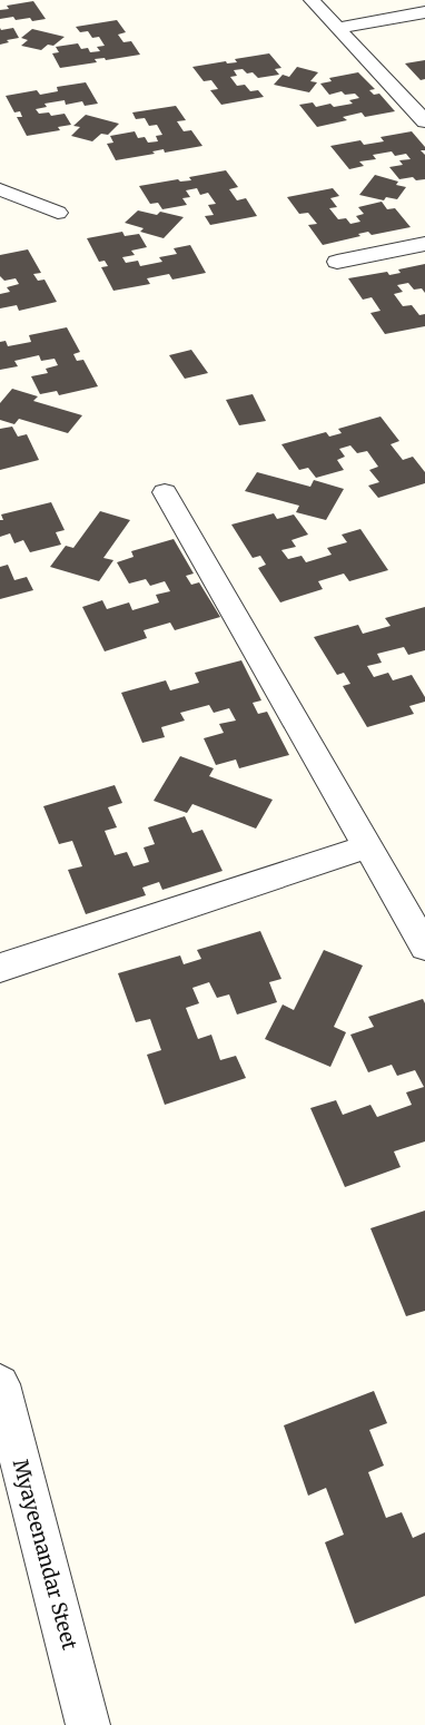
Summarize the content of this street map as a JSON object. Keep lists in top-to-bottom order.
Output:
{
  "streets": {
    "street": ["Myayeenandar Steet"]
  }
}
